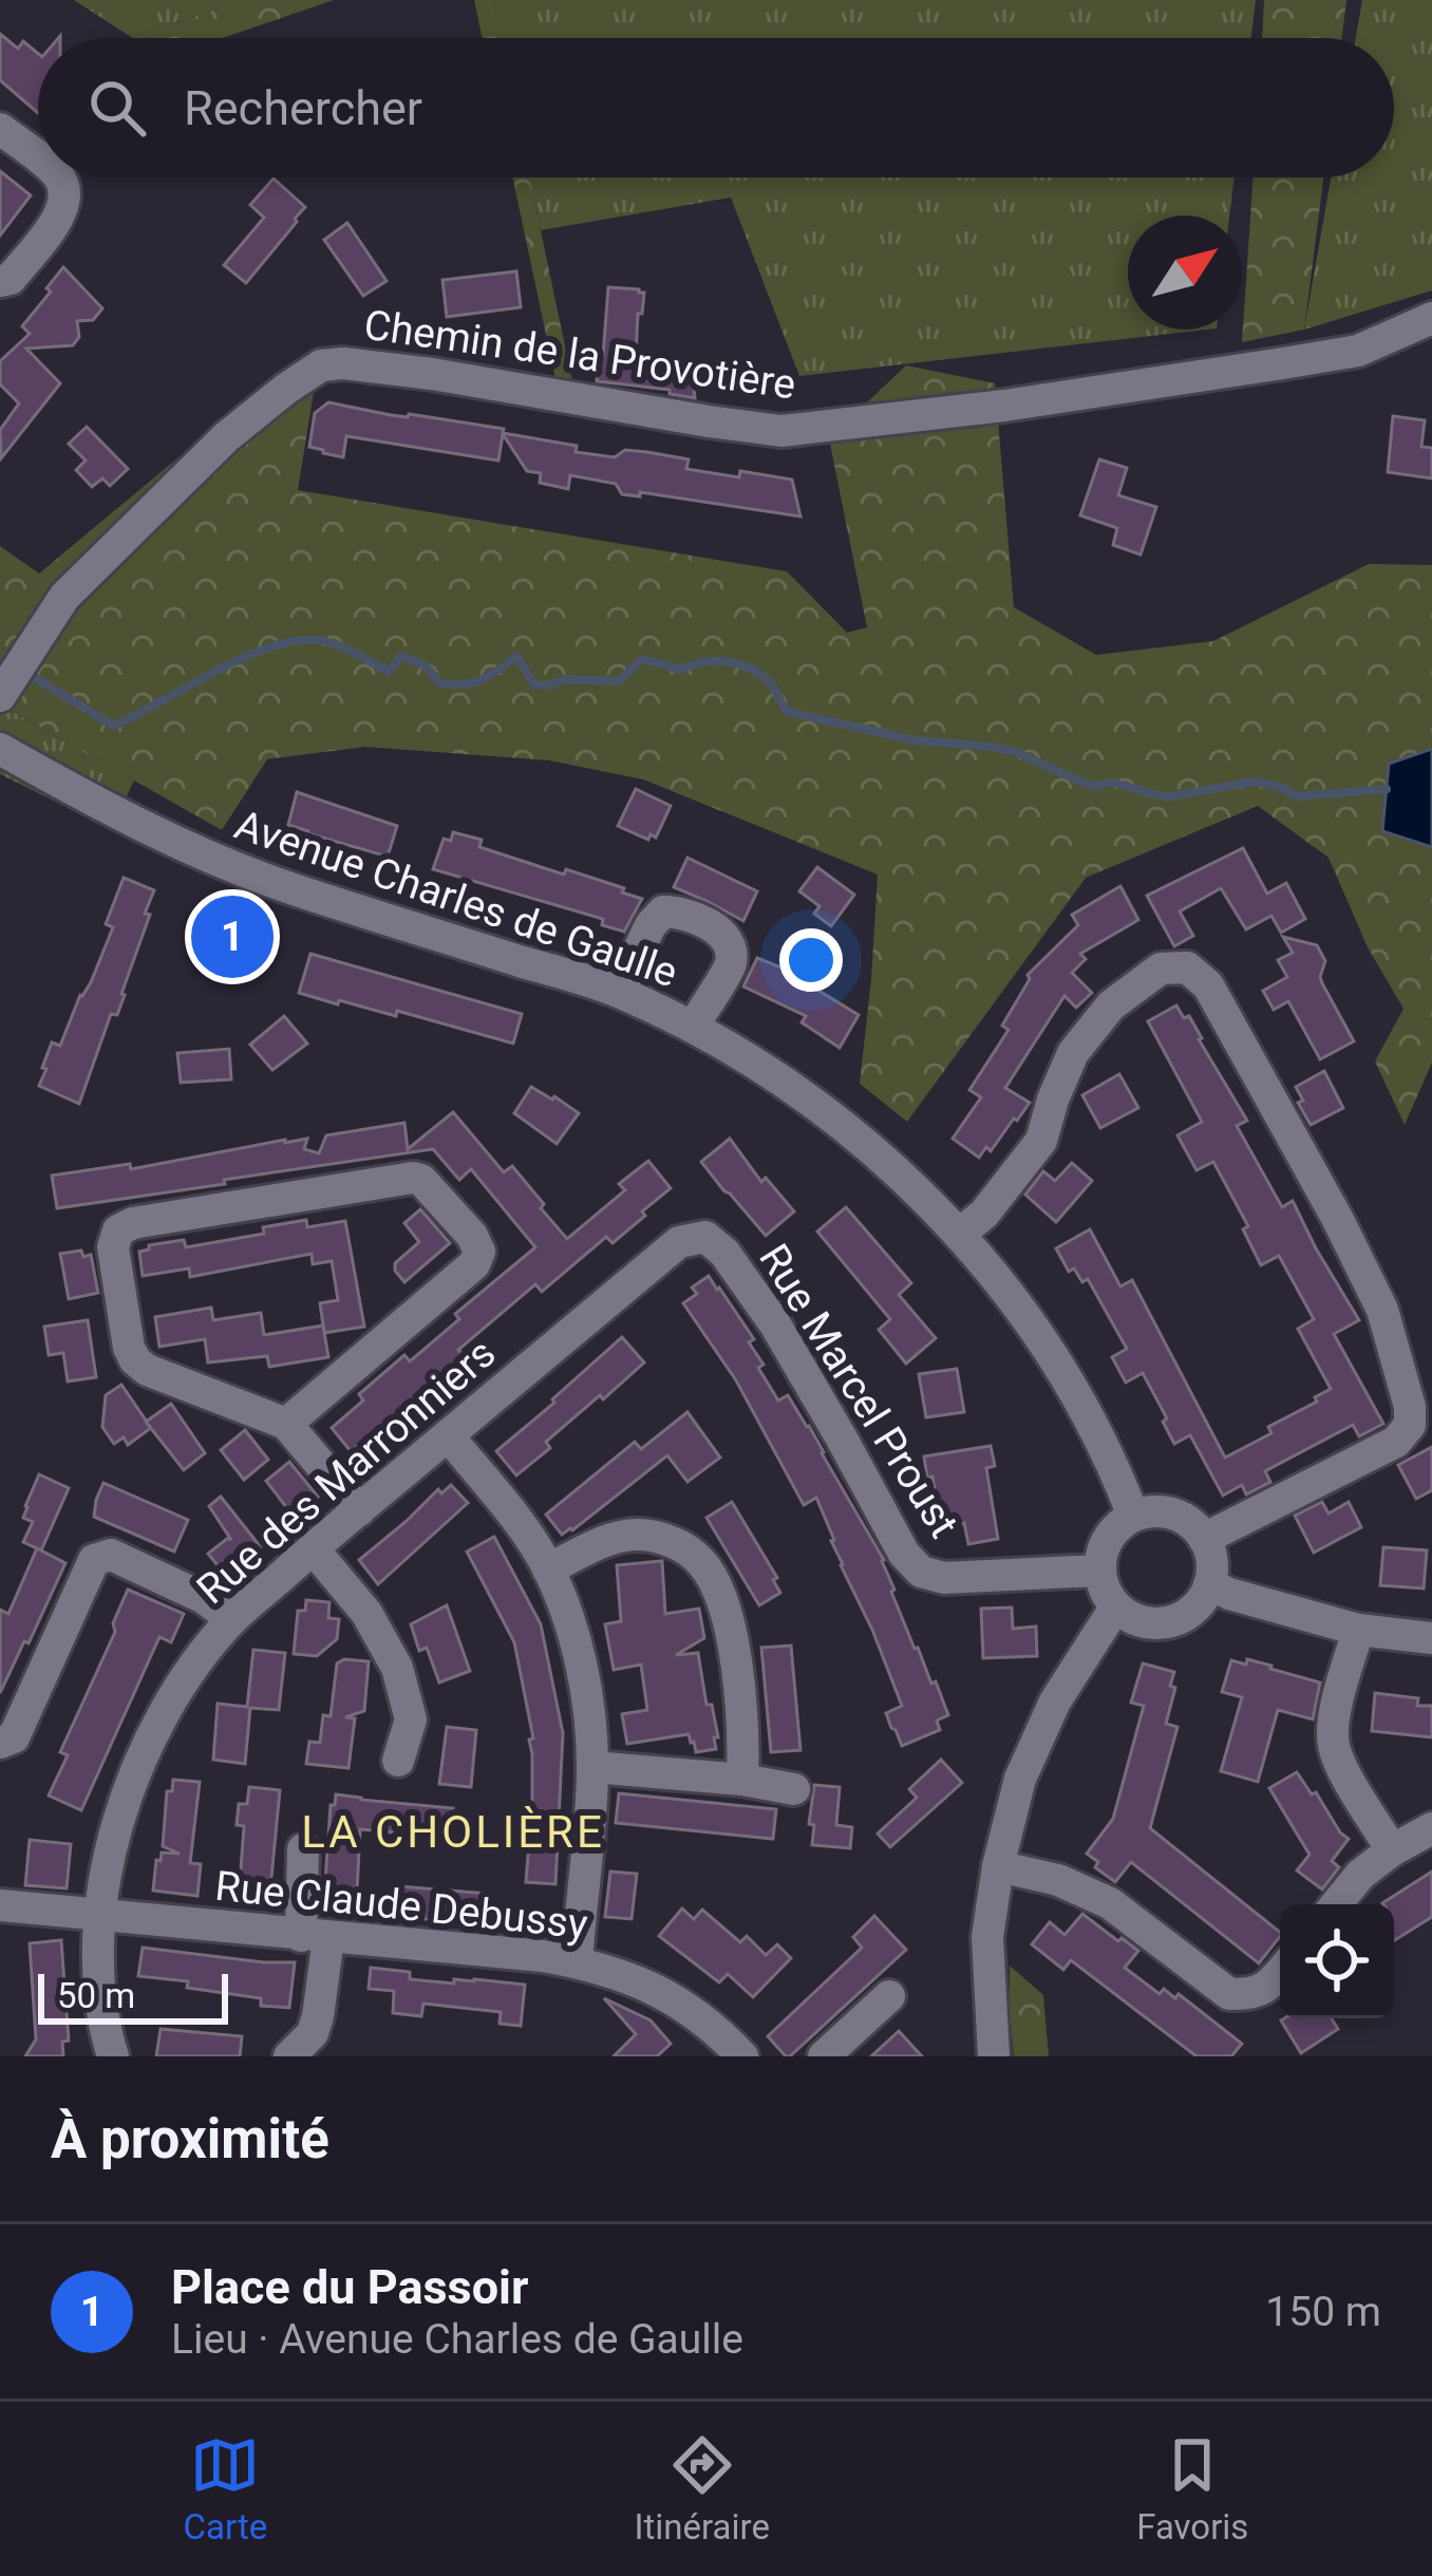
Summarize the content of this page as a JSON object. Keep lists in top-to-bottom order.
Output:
{
  "streets": {
    "street": [
      "Chemin de la Provotière",
      "Avenue Charles de Gaulle",
      "Rue Marcel Proust",
      "Rue des Marronniers",
      "Rue Claude Debussy"
    ]
  },
  "crossings": [
    ["Avenue Charles de Gaulle", "Rue Marcel Proust"],
    ["Rue Marcel Proust", "Rue des Marronniers"],
    ["Rue des Marronniers", "Rue Claude Debussy"]
  ],
  "districts": ["LA CHOLIÈRE"],
  "scale_bar": "50 m",
  "north": "top right",
  "page": {
    "search": "Rechercher",
    "pins": "1",
    "scale": "50 m",
    "heading": "À proximité",
    "list": [
      {
        "mark": "1",
        "name": "Place du Passoir",
        "note": "Lieu · Avenue Charles de Gaulle",
        "value": "150 m"
      }
    ],
    "nav": ["Carte", "Itinéraire", "Favoris"]
  }
}
